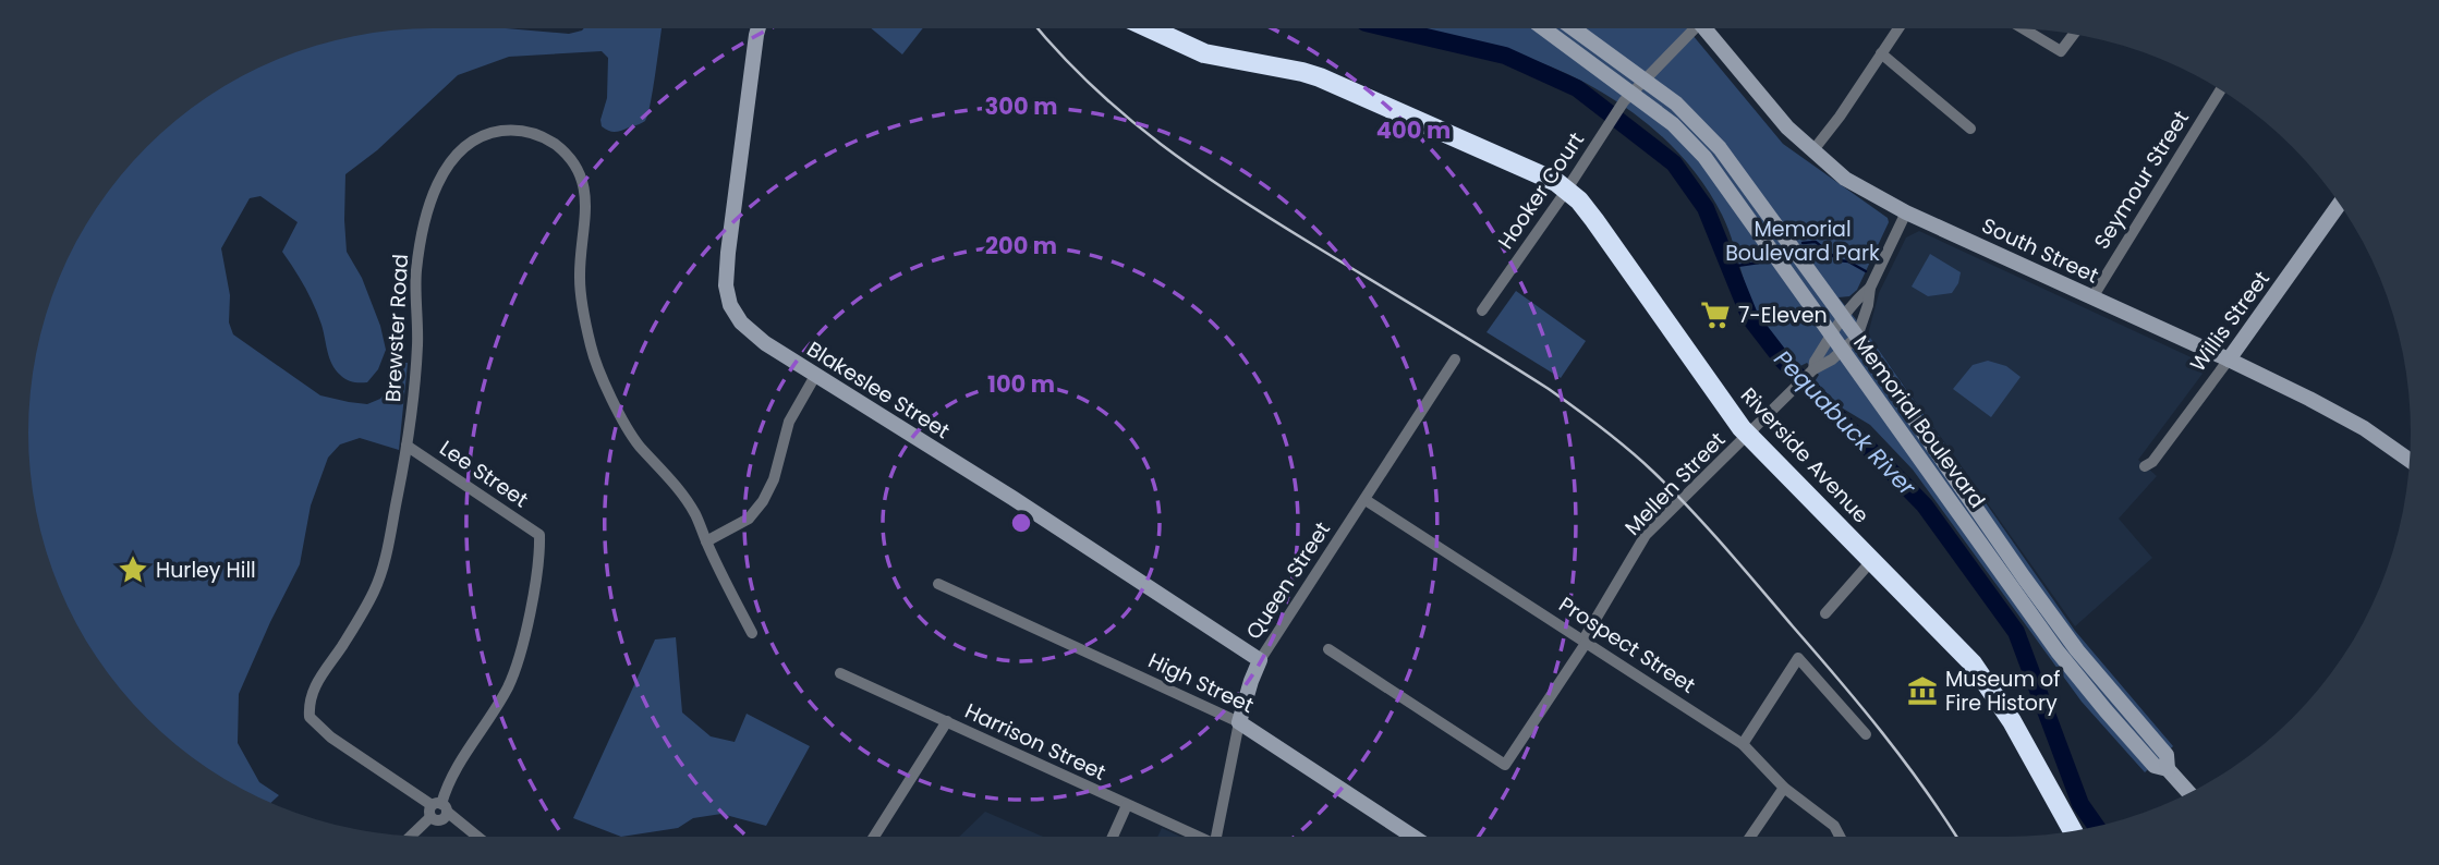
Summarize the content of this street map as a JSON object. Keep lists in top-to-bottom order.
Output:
{
  "streets": {
    "highway": ["Riverside Avenue"],
    "main road": [
      "South Street",
      "Willis Street",
      "Blakeslee Street",
      "Memorial Boulevard",
      "Queen Street",
      "High Street"
    ],
    "street": [
      "Seymour Street",
      "Hooker Court",
      "Brewster Road",
      "Lee Street",
      "Mellen Street",
      "Prospect Street",
      "Harrison Street"
    ]
  },
  "crossings": [
    ["Seymour Street", "South Street"],
    ["Hooker Court", "Memorial Boulevard"],
    ["Hooker Court", "Riverside Avenue"],
    ["South Street", "Willis Street"],
    ["South Street", "Mellen Street"],
    ["Brewster Road", "Lee Street"],
    ["Blakeslee Street", "Queen Street"],
    ["Memorial Boulevard", "Mellen Street"],
    ["Riverside Avenue", "Mellen Street"],
    ["Mellen Street", "Prospect Street"],
    ["Queen Street", "Prospect Street"],
    ["Queen Street", "High Street"]
  ],
  "water": ["Pequabuck River"],
  "parks": ["Memorial Boulevard Park"],
  "places": {
    "supermarket": ["7-Eleven"],
    "place": ["Hurley Hill"],
    "museum": ["Museum of Fire History"]
  },
  "rings": [
    "300 m",
    "400 m",
    "200 m",
    "100 m"
  ]
}
